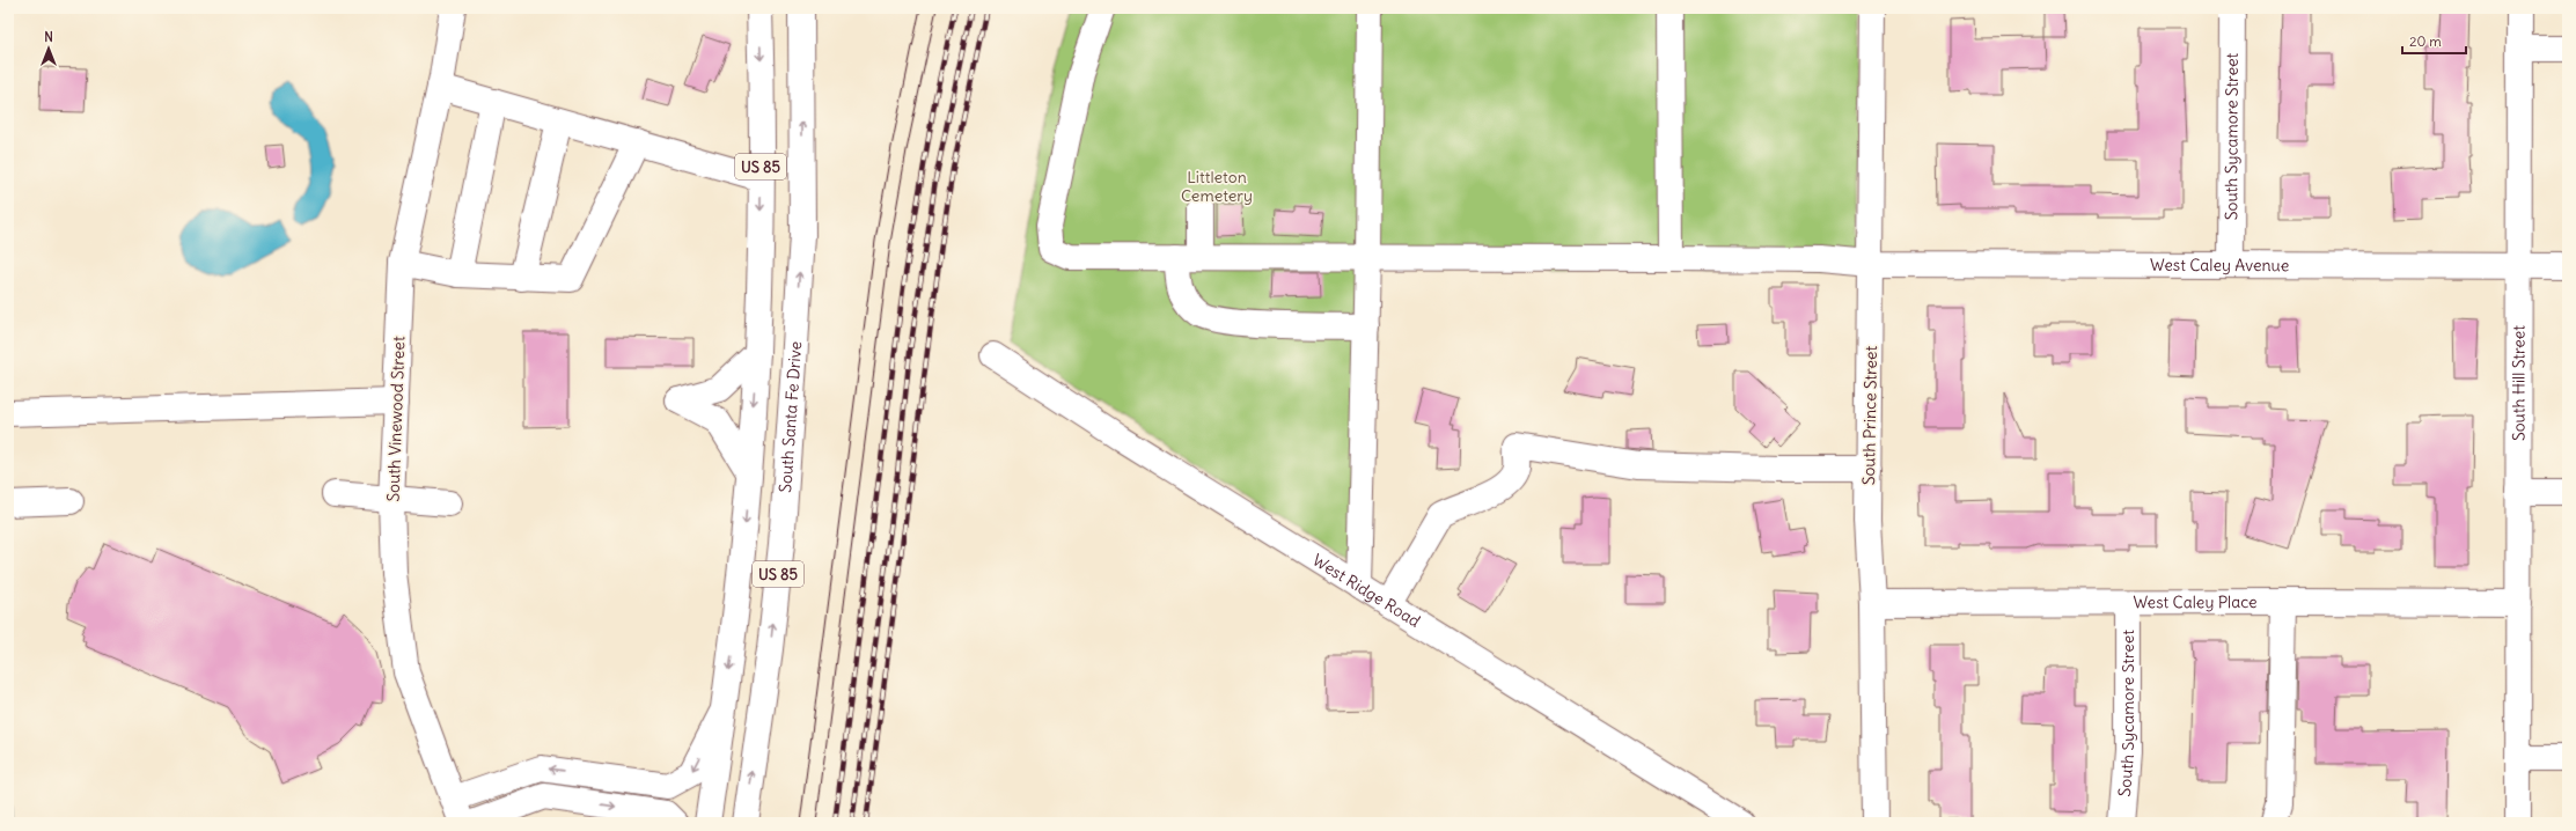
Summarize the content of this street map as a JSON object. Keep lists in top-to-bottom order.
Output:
{
  "streets": {
    "main road": [
      "South Sycamore Street",
      "US 85",
      "West Caley Avenue",
      "South Hill Street",
      "South Prince Street",
      "South Santa Fe Drive",
      "South Vinewood Street",
      "West Ridge Road",
      "West Caley Place"
    ]
  },
  "crossings": [
    ["South Sycamore Street", "West Caley Avenue"],
    ["South Sycamore Street", "West Caley Place"],
    ["West Caley Avenue", "South Hill Street"],
    ["West Caley Avenue", "South Prince Street"],
    ["South Hill Street", "West Caley Place"],
    ["South Prince Street", "West Caley Place"]
  ],
  "parks": ["Littleton Cemetery"],
  "scale_bar": "20 m",
  "north": "top"
}
